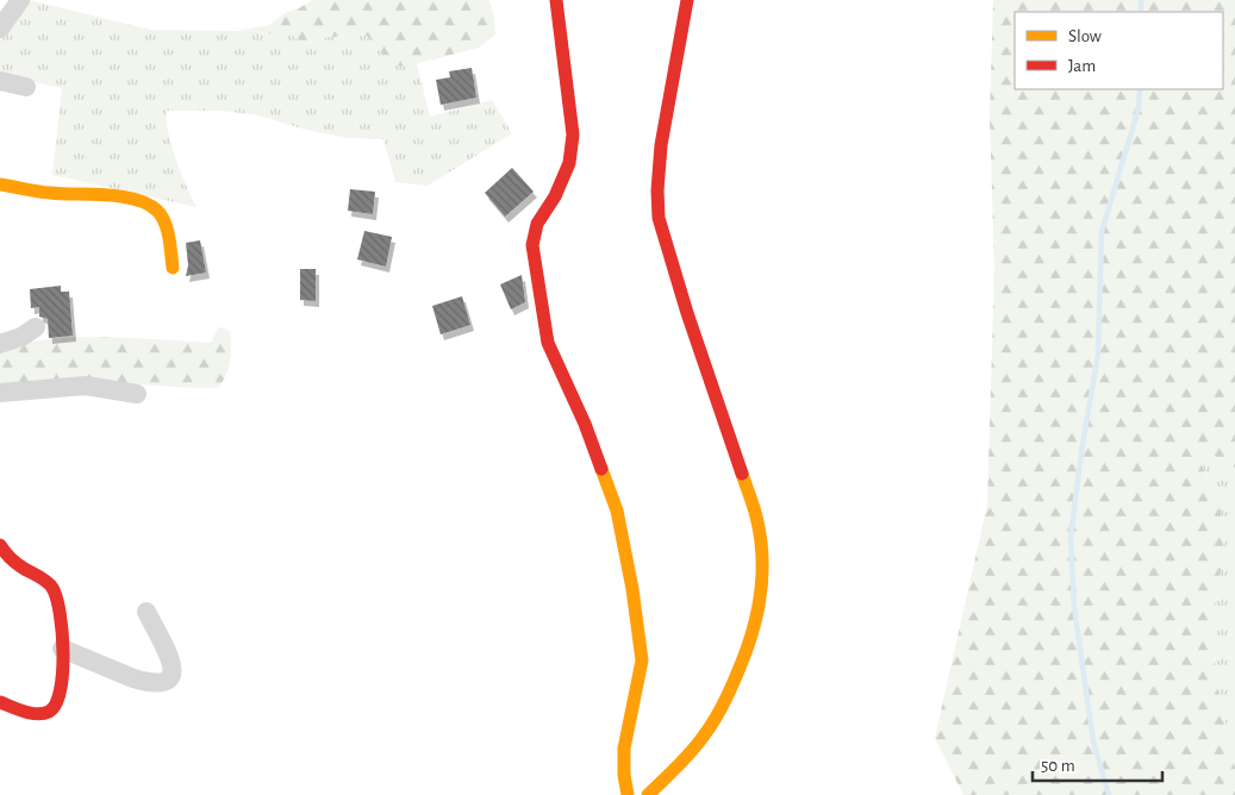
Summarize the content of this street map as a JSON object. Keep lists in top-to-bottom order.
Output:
{
  "legend": ["Slow", "Jam"],
  "scale_bar": "50 m"
}
